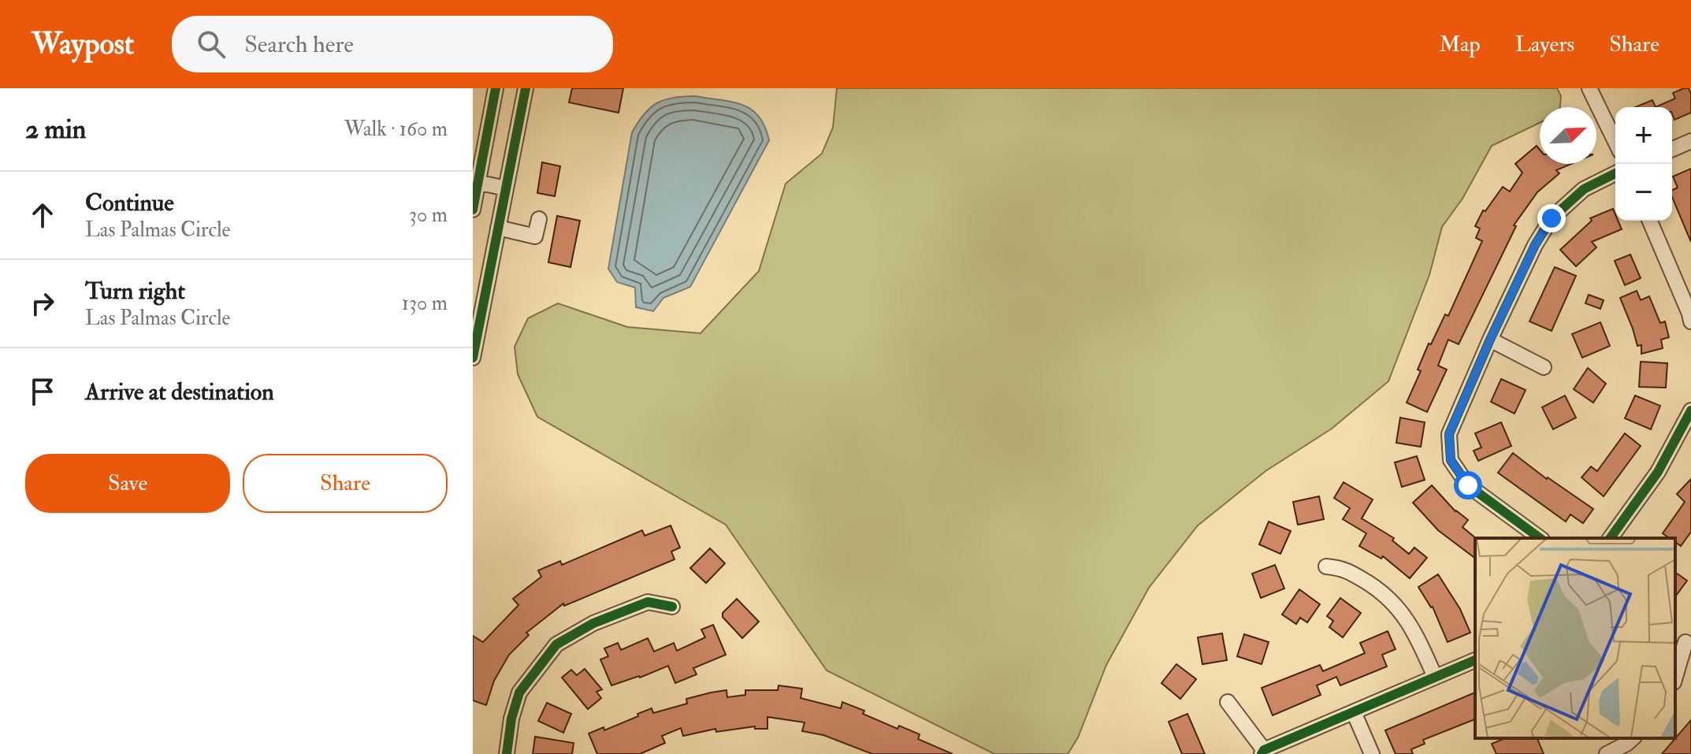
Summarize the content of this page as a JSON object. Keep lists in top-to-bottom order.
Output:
{
  "north": "top right",
  "page": {
    "header": "Waypost",
    "search": "Search here",
    "nav": ["Map", "Layers", "Share"],
    "heading": ["2 min", "Walk · 160 m"],
    "map_buttons": ["+", "−"],
    "list": [
      ["Continue", "Las Palmas Circle", "30 m"],
      ["Turn right", "Las Palmas Circle", "130 m"],
      "Arrive at destination"
    ],
    "buttons": ["Save", "Share"]
  }
}
